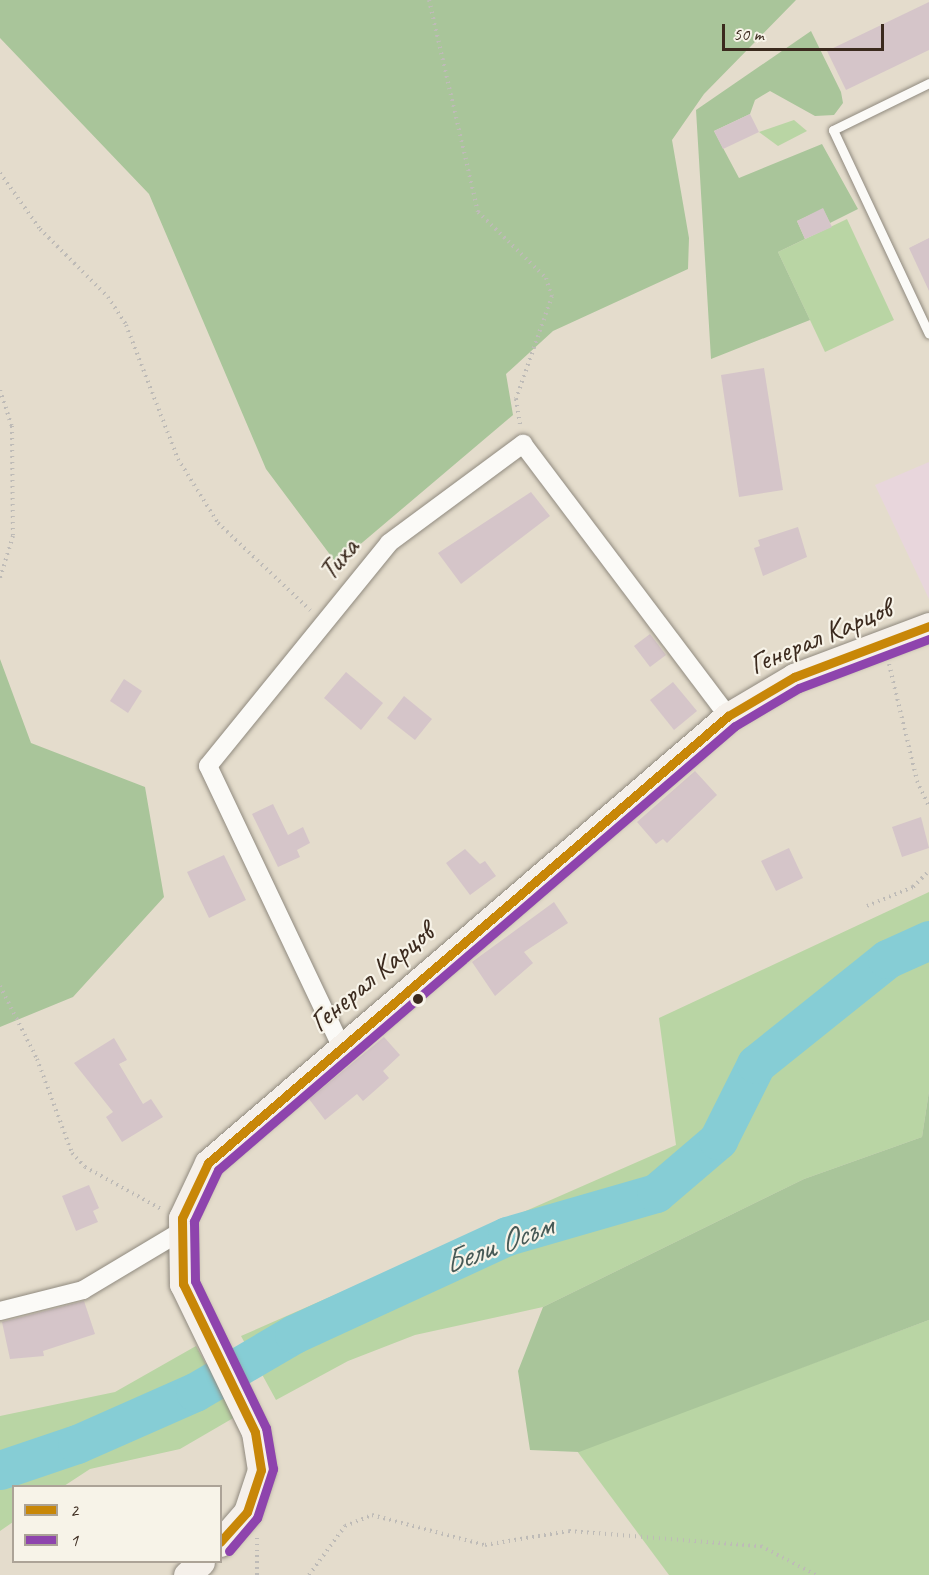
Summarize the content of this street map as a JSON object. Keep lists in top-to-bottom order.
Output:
{
  "streets": {
    "main road": ["Генерал Карцов"],
    "street": ["Тиха"]
  },
  "crossings": [
    ["Тиха", "Генерал Карцов"]
  ],
  "water": ["Бели Осъм"],
  "lines": ["transit line 2", "transit line 1"],
  "legend": ["2", "1"],
  "scale_bar": "50 m"
}
